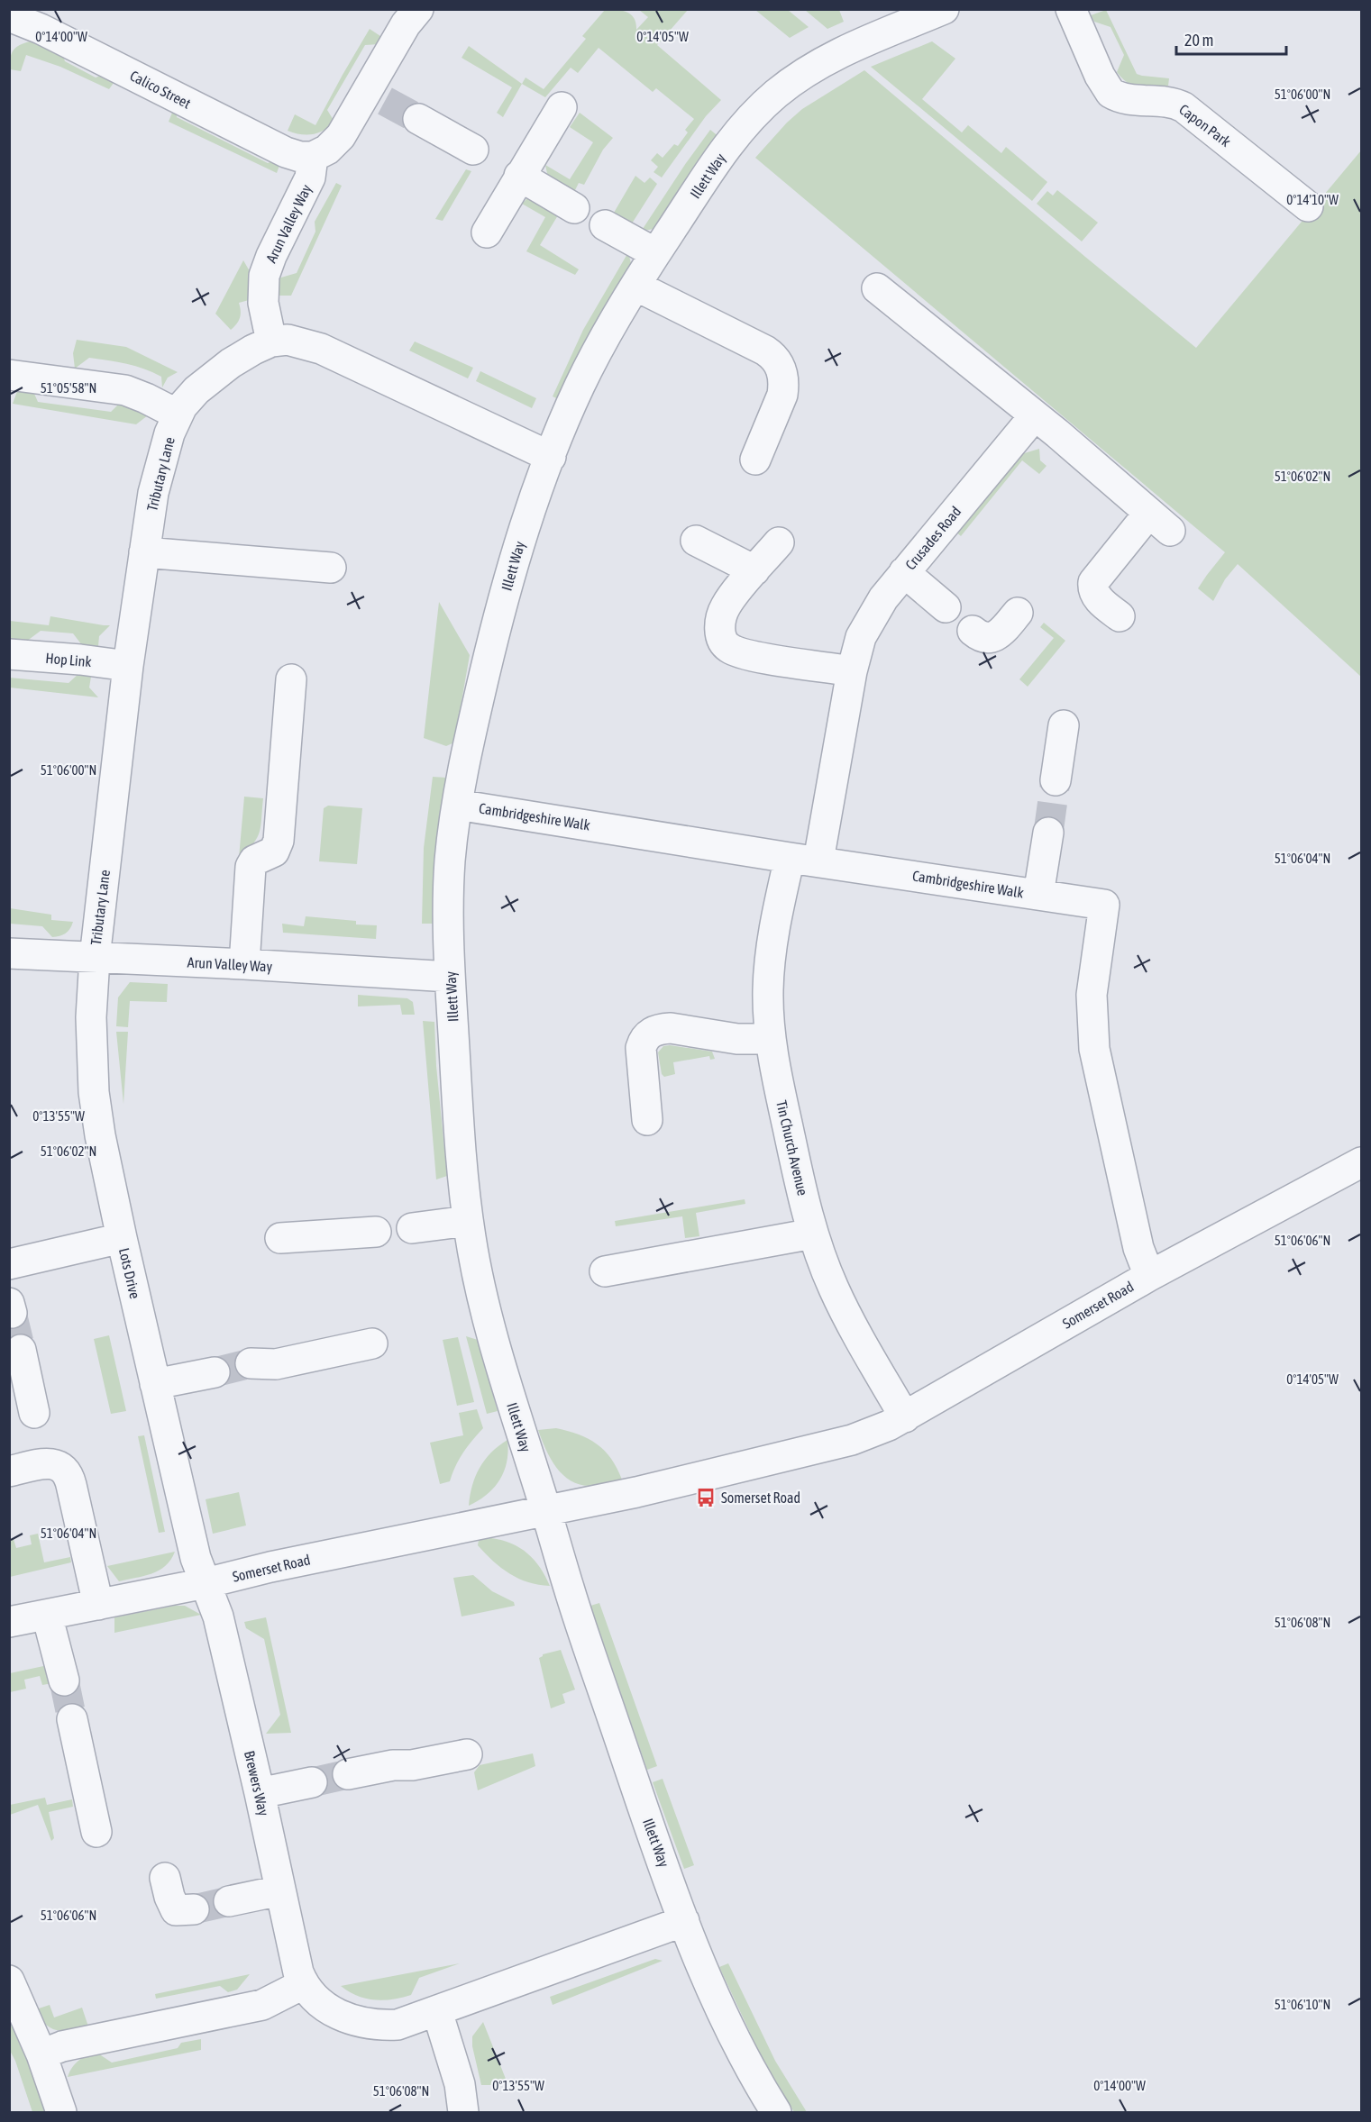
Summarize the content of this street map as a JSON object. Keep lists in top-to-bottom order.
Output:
{
  "streets": {
    "street": [
      "Calico Street",
      "Capon Park",
      "Illett Way",
      "Arun Valley Way",
      "Tributary Lane",
      "Crusades Road",
      "Hop Link",
      "Cambridgeshire Walk",
      "Tin Church Avenue",
      "Lots Drive",
      "Somerset Road",
      "Brewers Way"
    ]
  },
  "crossings": [
    ["Calico Street", "Arun Valley Way"],
    ["Illett Way", "Arun Valley Way"],
    ["Illett Way", "Tributary Lane"],
    ["Illett Way", "Cambridgeshire Walk"],
    ["Illett Way", "Somerset Road"],
    ["Illett Way", "Brewers Way"],
    ["Arun Valley Way", "Tributary Lane"],
    ["Arun Valley Way", "Lots Drive"],
    ["Tributary Lane", "Hop Link"],
    ["Tributary Lane", "Lots Drive"],
    ["Crusades Road", "Cambridgeshire Walk"],
    ["Crusades Road", "Tin Church Avenue"],
    ["Cambridgeshire Walk", "Tin Church Avenue"],
    ["Cambridgeshire Walk", "Somerset Road"],
    ["Tin Church Avenue", "Somerset Road"],
    ["Lots Drive", "Somerset Road"],
    ["Lots Drive", "Brewers Way"],
    ["Somerset Road", "Brewers Way"]
  ],
  "places": {
    "bus stop": ["Somerset Road"]
  },
  "scale_bar": "20 m",
  "coordinates": [
    "0°14'00\"W",
    "0°14'05\"W",
    "51°06'00\"N",
    "0°14'10\"W",
    "51°05'58\"N",
    "51°06'02\"N",
    "51°06'04\"N",
    "0°13'55\"W",
    "51°06'06\"N",
    "51°06'08\"N",
    "51°06'10\"N"
  ]
}
